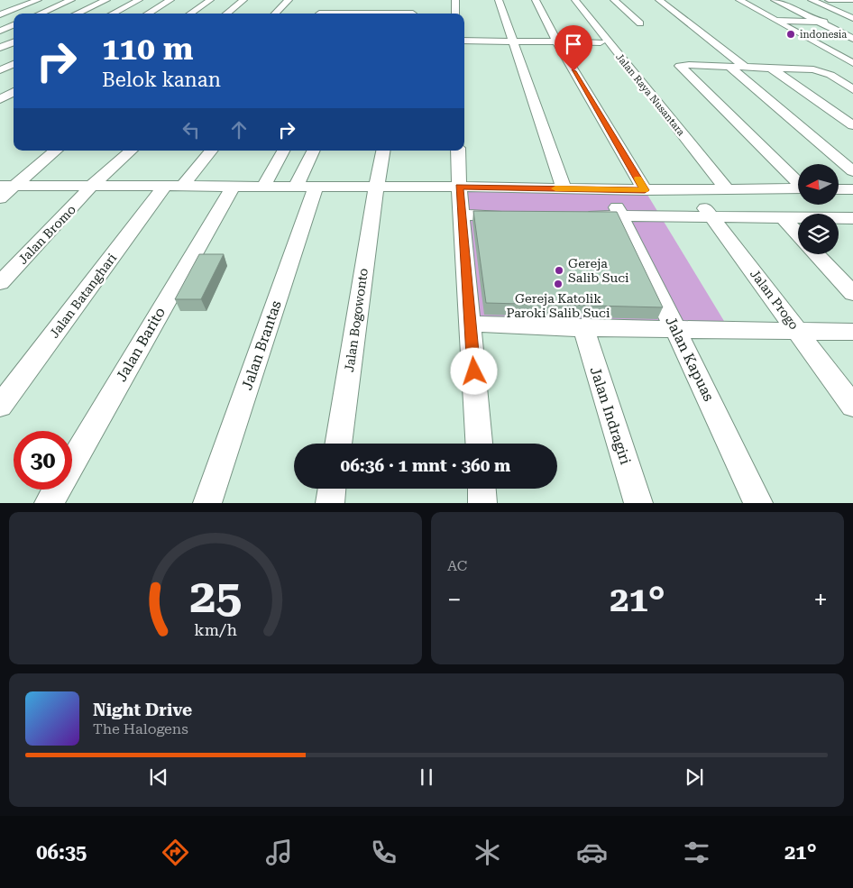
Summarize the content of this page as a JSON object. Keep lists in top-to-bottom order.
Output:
{
  "streets": {
    "street": [
      "Jalan Raya Nusantara",
      "Jalan Bromo",
      "Jalan Batanghari",
      "Jalan Progo",
      "Jalan Bogowonto",
      "Jalan Barito",
      "Jalan Brantas",
      "Jalan Kapuas",
      "Jalan Indragiri"
    ]
  },
  "crossings": [
    ["Jalan Raya Nusantara", "Jalan Progo"]
  ],
  "places": ["indonesia", "Gereja Salib Suci", "Gereja Katolik Paroki Salib Suci"],
  "north": "left",
  "page": {
    "turn": ["110 m", "Belok kanan"],
    "limit": "30",
    "trip": "06:36 · 1 mnt · 360 m",
    "tile": "AC",
    "heat": ["−", "21°", "+"],
    "song": ["Night Drive", "The Halogens"],
    "tabs": ["06:35", "21°"],
    "gauge": ["25", "km/h"]
  }
}
